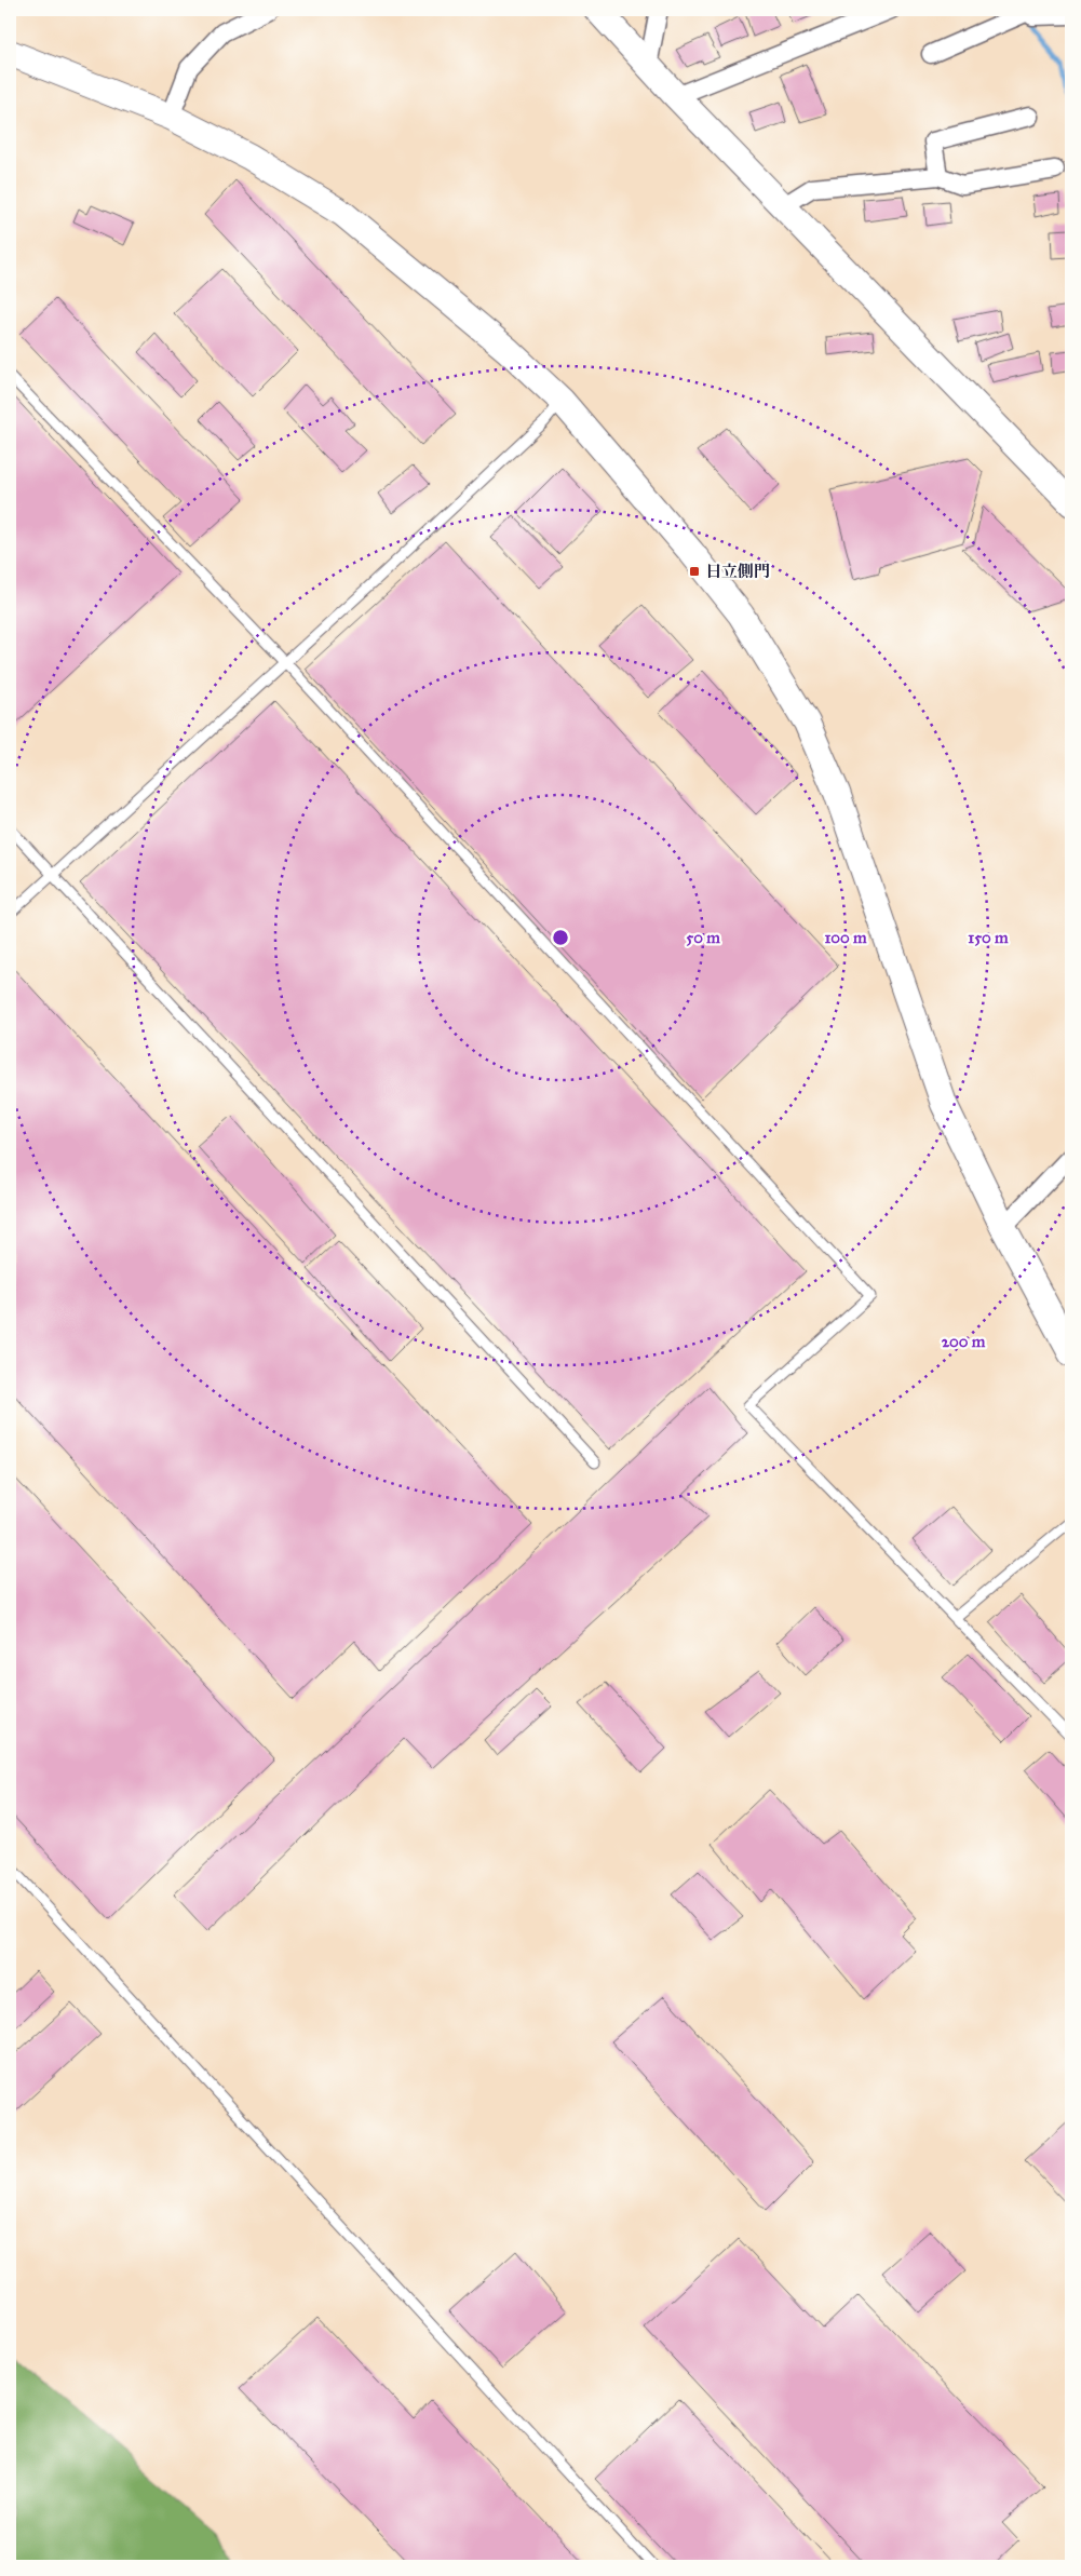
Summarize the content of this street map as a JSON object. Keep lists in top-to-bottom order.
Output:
{
  "places": {
    "transit": ["日立側門"]
  },
  "rings": [
    "50 m",
    "100 m",
    "150 m",
    "200 m"
  ]
}
